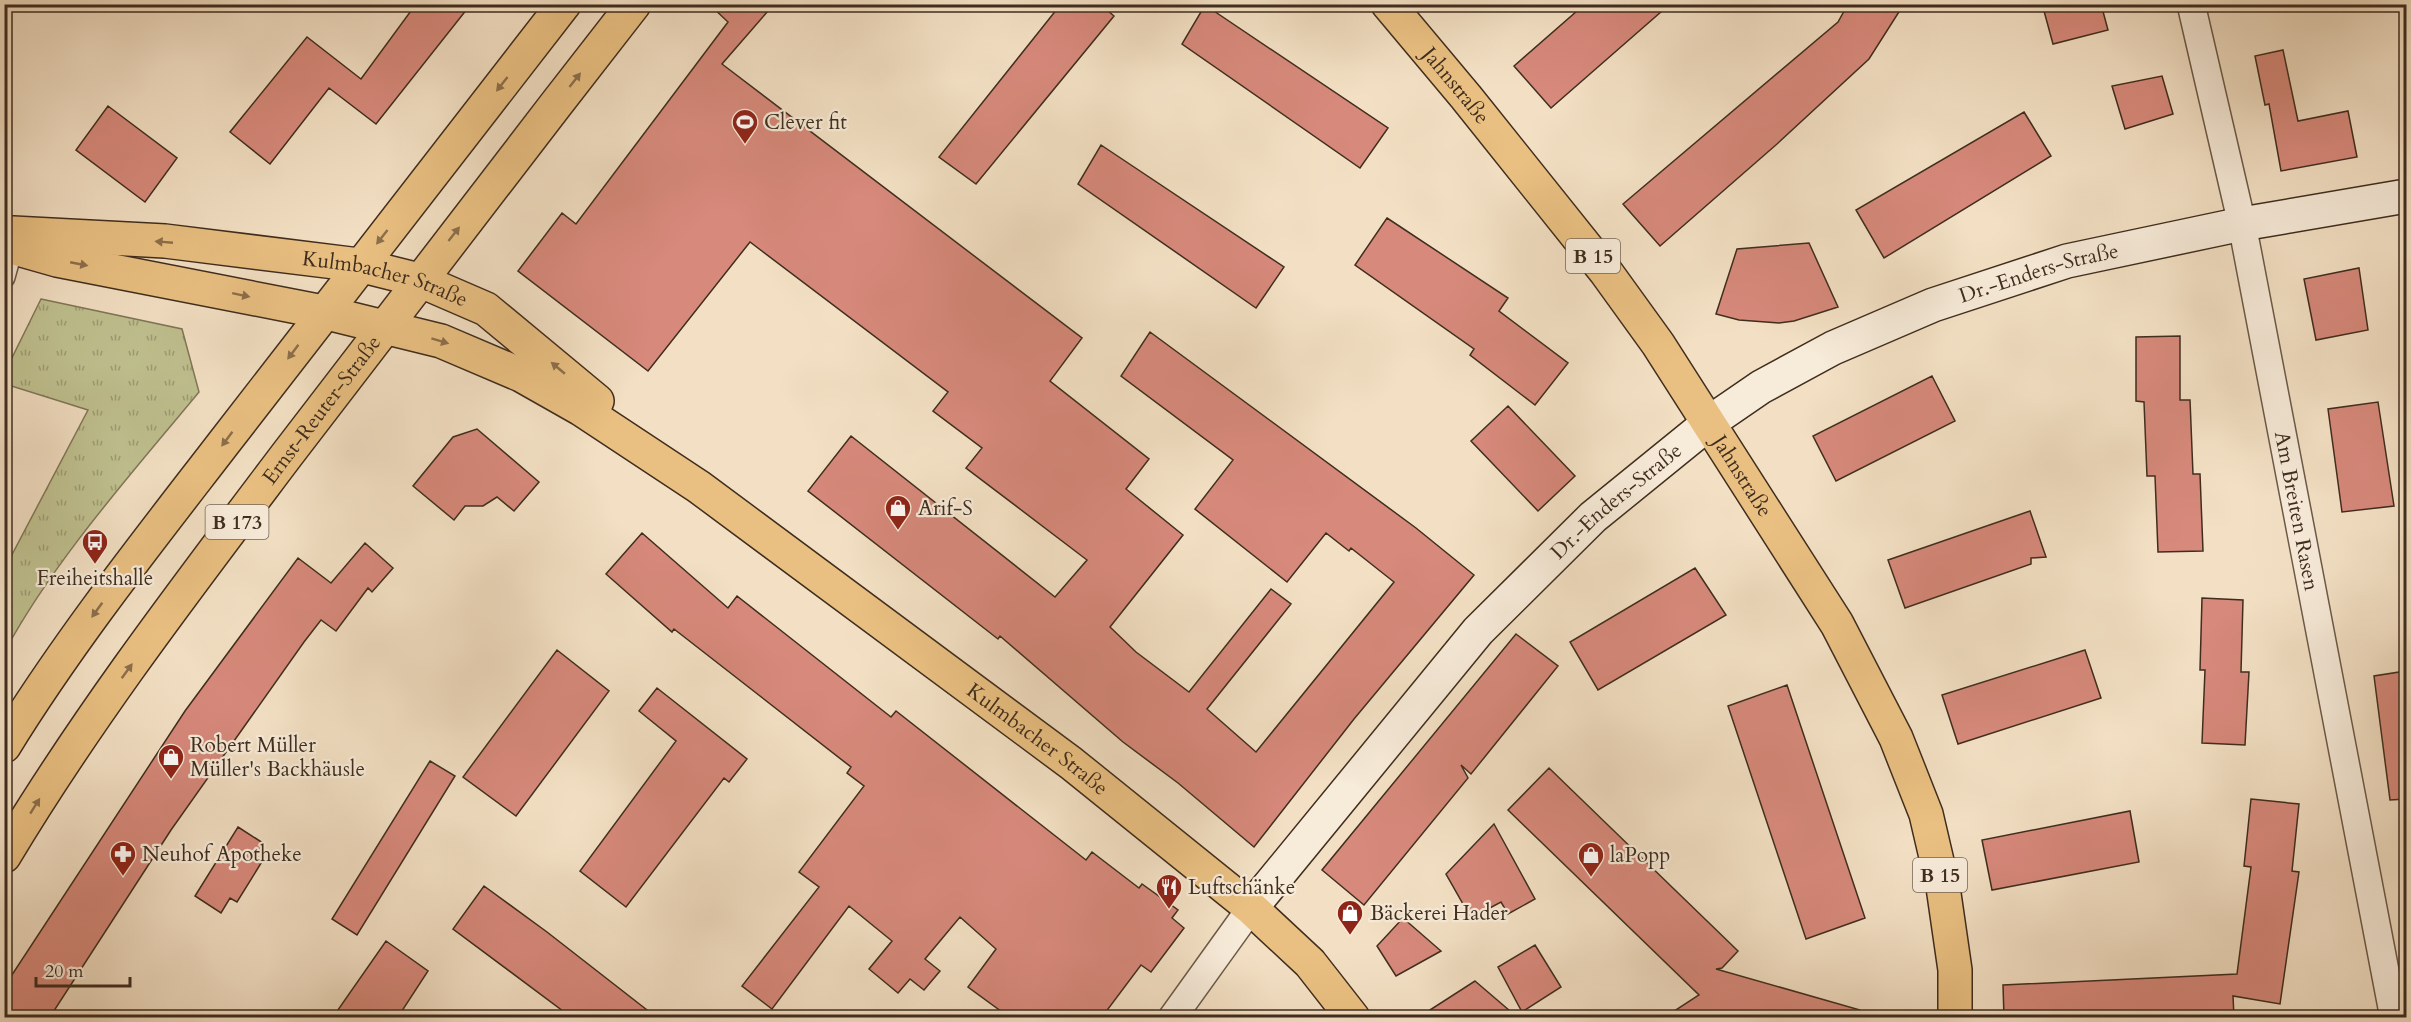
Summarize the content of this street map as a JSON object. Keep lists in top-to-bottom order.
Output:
{
  "streets": {
    "main road": [
      "Jahnstraße",
      "B 15",
      "Dr.-Enders-Straße",
      "Kulmbacher Straße",
      "Ernst-Reuter-Straße",
      "B 173"
    ],
    "street": ["Am Breiten Rasen"]
  },
  "crossings": [
    ["Jahnstraße", "Dr.-Enders-Straße"],
    ["Dr.-Enders-Straße", "Kulmbacher Straße"],
    ["Dr.-Enders-Straße", "Am Breiten Rasen"],
    ["Kulmbacher Straße", "Ernst-Reuter-Straße"],
    ["Kulmbacher Straße", "B 173"]
  ],
  "places": {
    "sports": ["Clever fit"],
    "shop": [
      "Arif-S",
      "Robert Müller Müller's Backhäusle",
      "laPopp",
      "Bäckerei Hader"
    ],
    "bus stop": ["Freiheitshalle"],
    "pharmacy": ["Neuhof Apotheke"],
    "restaurant": ["Luftschänke"]
  },
  "scale_bar": "20 m"
}
